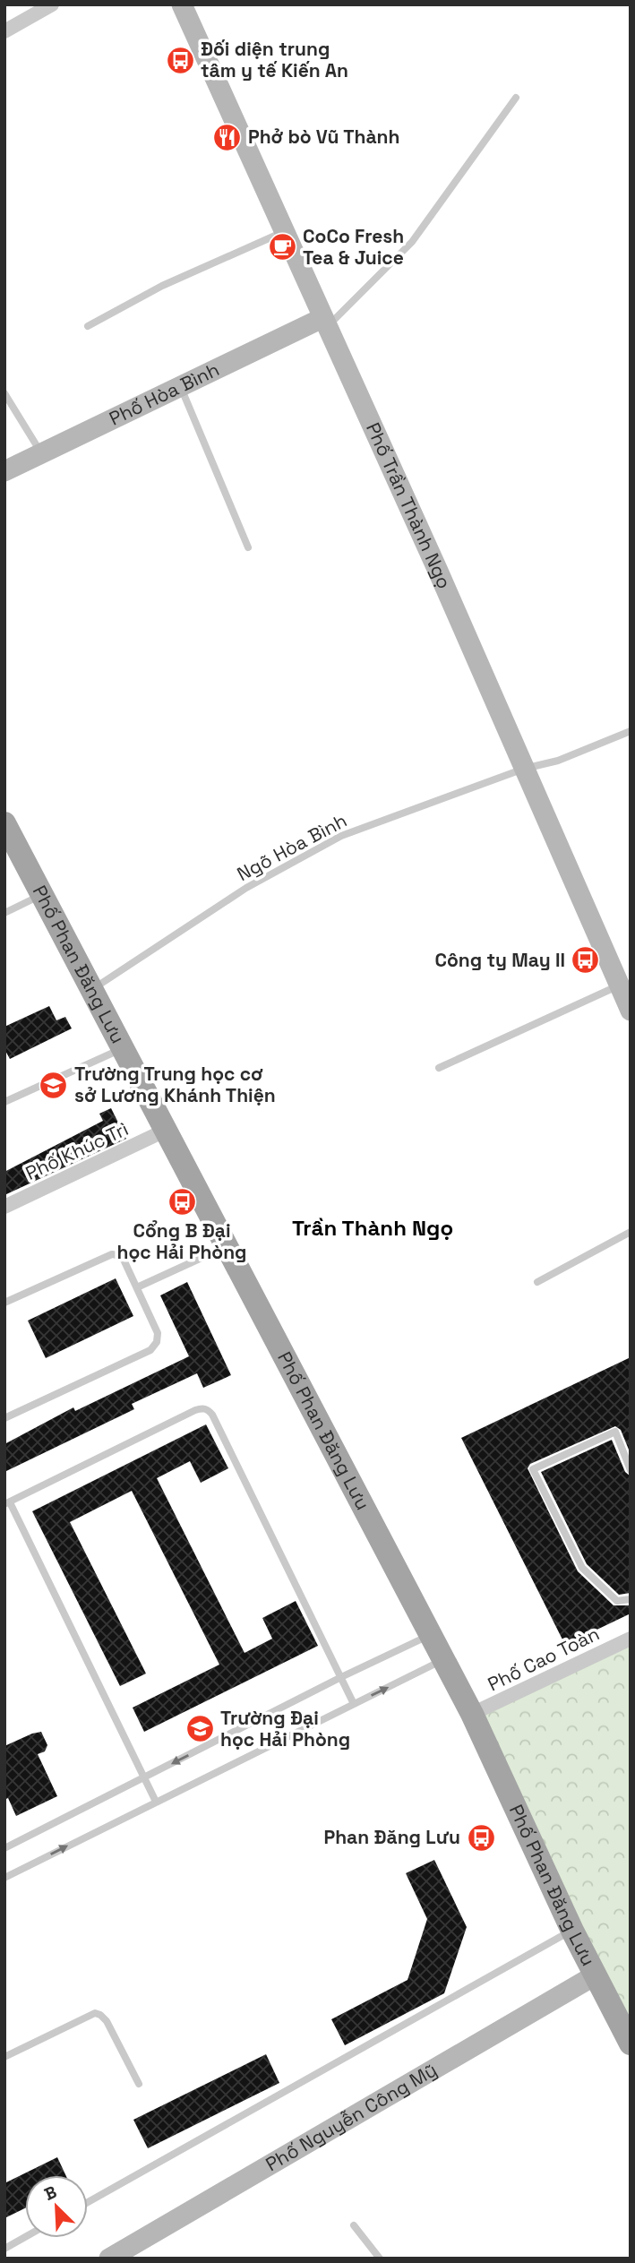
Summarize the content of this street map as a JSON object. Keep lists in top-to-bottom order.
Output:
{
  "streets": {
    "main road": [
      "Phố Hòa Bình",
      "Phố Trần Thành Ngọ",
      "Phố Phan Đăng Lưu",
      "Phố Nguyễn Công Mỹ"
    ],
    "street": ["Phố Khúc Trì", "Phố Cao Toàn"],
    "lane": ["Ngõ Hòa Bình"]
  },
  "crossings": [
    ["Phố Hòa Bình", "Phố Trần Thành Ngọ"],
    ["Phố Trần Thành Ngọ", "Ngõ Hòa Bình"],
    ["Ngõ Hòa Bình", "Phố Phan Đăng Lưu"],
    ["Phố Phan Đăng Lưu", "Phố Khúc Trì"],
    ["Phố Phan Đăng Lưu", "Phố Cao Toàn"],
    ["Phố Phan Đăng Lưu", "Phố Nguyễn Công Mỹ"]
  ],
  "districts": ["Trần Thành Ngọ"],
  "places": {
    "bus stop": [
      "Đối diện trung tâm y tế Kiến An",
      "Công ty May II",
      "Cổng B Đại học Hải Phòng",
      "Phan Đăng Lưu"
    ],
    "restaurant": ["Phở bò Vũ Thành"],
    "cafe": ["CoCo Fresh Tea & Juice"],
    "school or university": ["Trường Trung học cơ sở Lương Khánh Thiện", "Trường Đại học Hải Phòng"]
  },
  "north": "top left"
}
